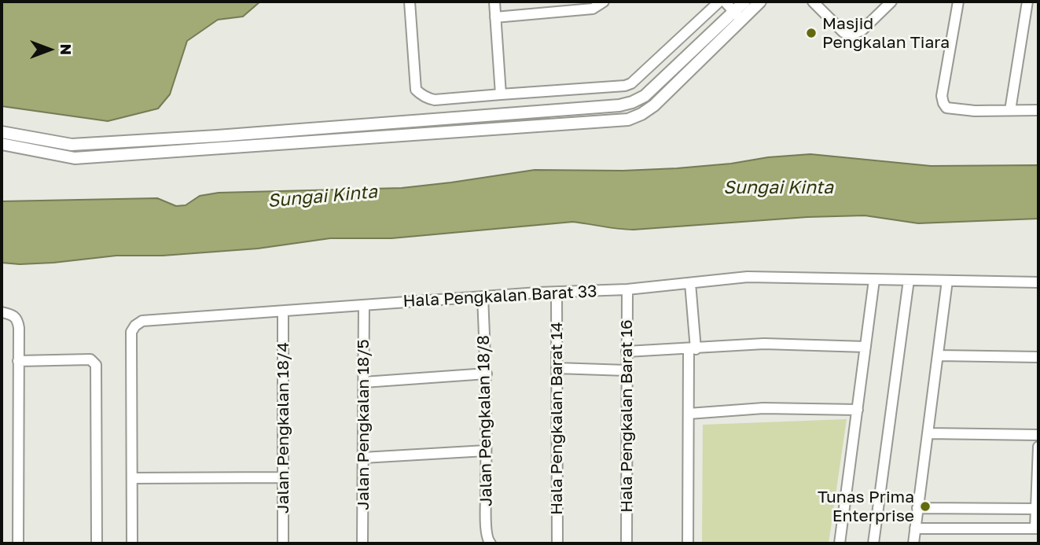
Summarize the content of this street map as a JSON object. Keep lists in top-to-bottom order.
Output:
{
  "streets": {
    "street": [
      "Hala Pengkalan Barat 33",
      "Hala Pengkalan Barat 16",
      "Hala Pengkalan Barat 14",
      "Jalan Pengkalan 18/8",
      "Jalan Pengkalan 18/5",
      "Jalan Pengkalan 18/4"
    ]
  },
  "crossings": [
    ["Hala Pengkalan Barat 33", "Hala Pengkalan Barat 16"],
    ["Hala Pengkalan Barat 33", "Hala Pengkalan Barat 14"],
    ["Hala Pengkalan Barat 33", "Jalan Pengkalan 18/8"],
    ["Hala Pengkalan Barat 33", "Jalan Pengkalan 18/5"],
    ["Hala Pengkalan Barat 33", "Jalan Pengkalan 18/4"]
  ],
  "water": ["Sungai Kinta"],
  "places": ["Masjid Pengkalan Tiara", "Tunas Prima Enterprise"],
  "north": "right"
}
